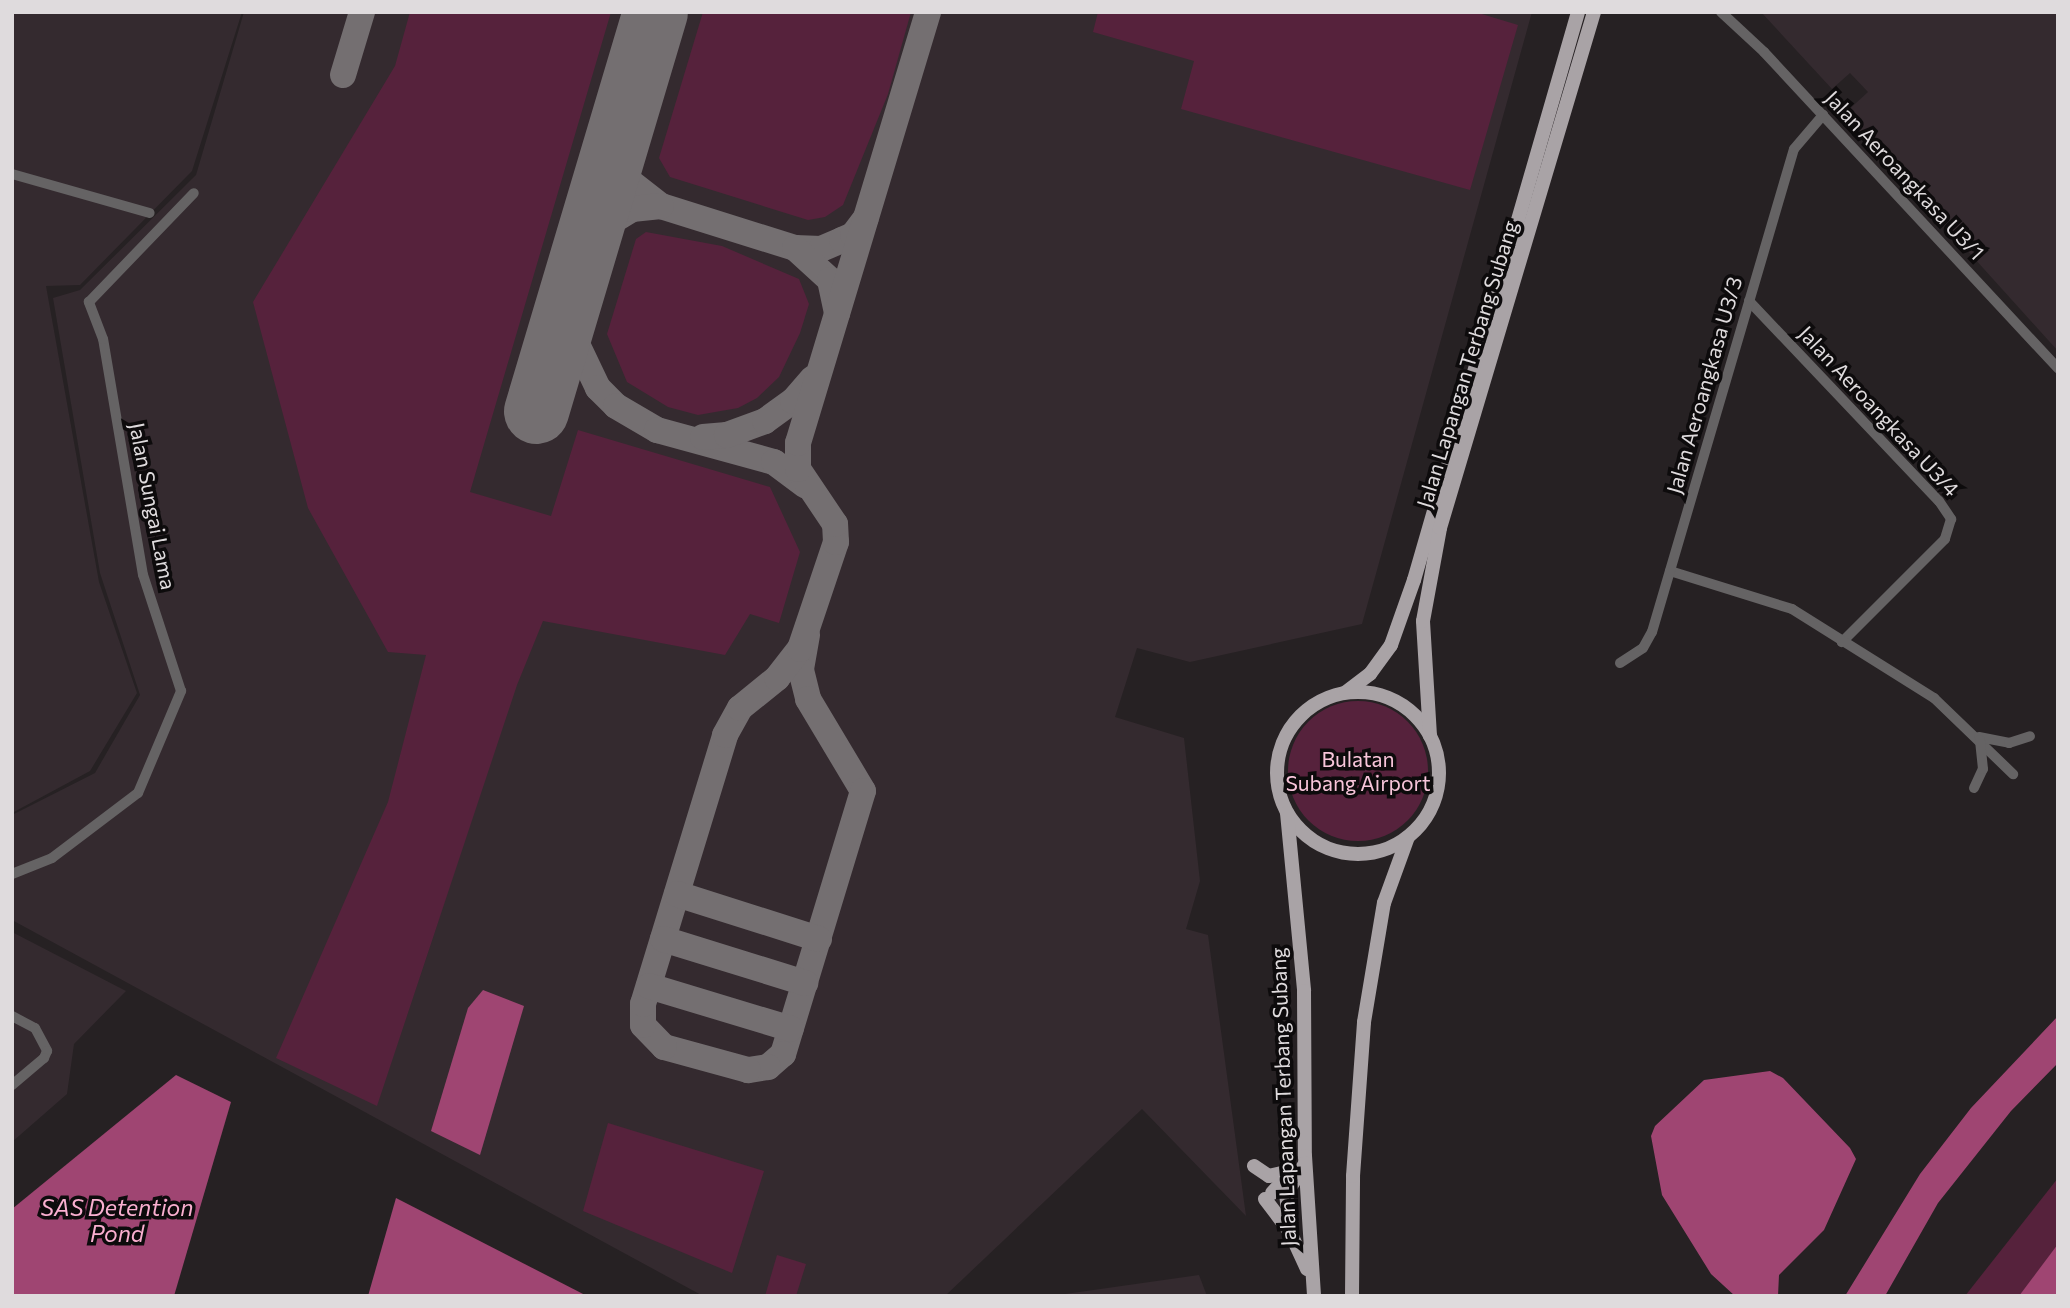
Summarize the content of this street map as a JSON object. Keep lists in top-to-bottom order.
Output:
{
  "streets": {
    "main road": ["Jalan Lapangan Terbang Subang"],
    "street": [
      "Jalan Aeroangkasa U3/1",
      "Jalan Aeroangkasa U3/3",
      "Jalan Aeroangkasa U3/4",
      "Jalan Sungai Lama"
    ]
  },
  "crossings": [
    ["Jalan Aeroangkasa U3/1", "Jalan Aeroangkasa U3/3"],
    ["Jalan Aeroangkasa U3/3", "Jalan Aeroangkasa U3/4"]
  ],
  "water": ["SAS Detention Pond"],
  "parks": ["Bulatan Subang Airport"]
}
